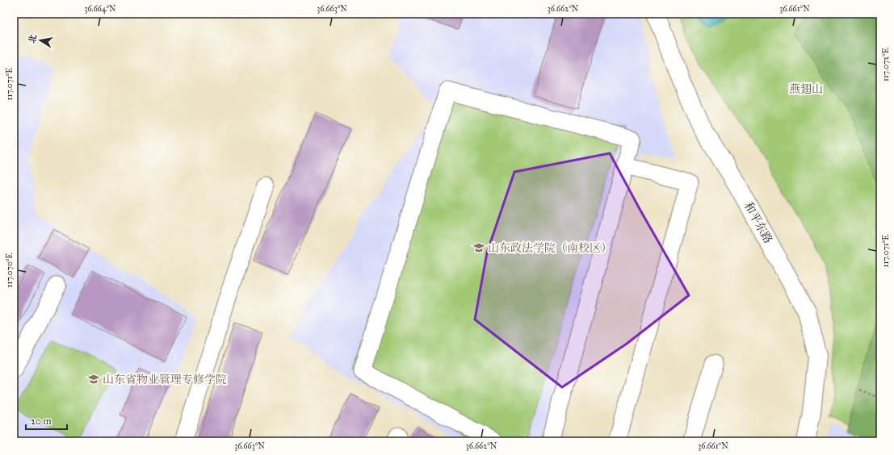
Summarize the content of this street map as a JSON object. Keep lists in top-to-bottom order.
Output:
{
  "streets": {
    "main road": ["和平东路"]
  },
  "parks": ["燕翅山"],
  "places": {
    "school or university": ["山东政法学院（南校区）", "山东省物业管理专修学院"]
  },
  "scale_bar": "20 m",
  "north": "left",
  "coordinates": [
    "36.664°N",
    "36.663°N",
    "36.662°N",
    "36.661°N",
    "117.072°E",
    "117.071°E",
    "117.070°E"
  ]
}
